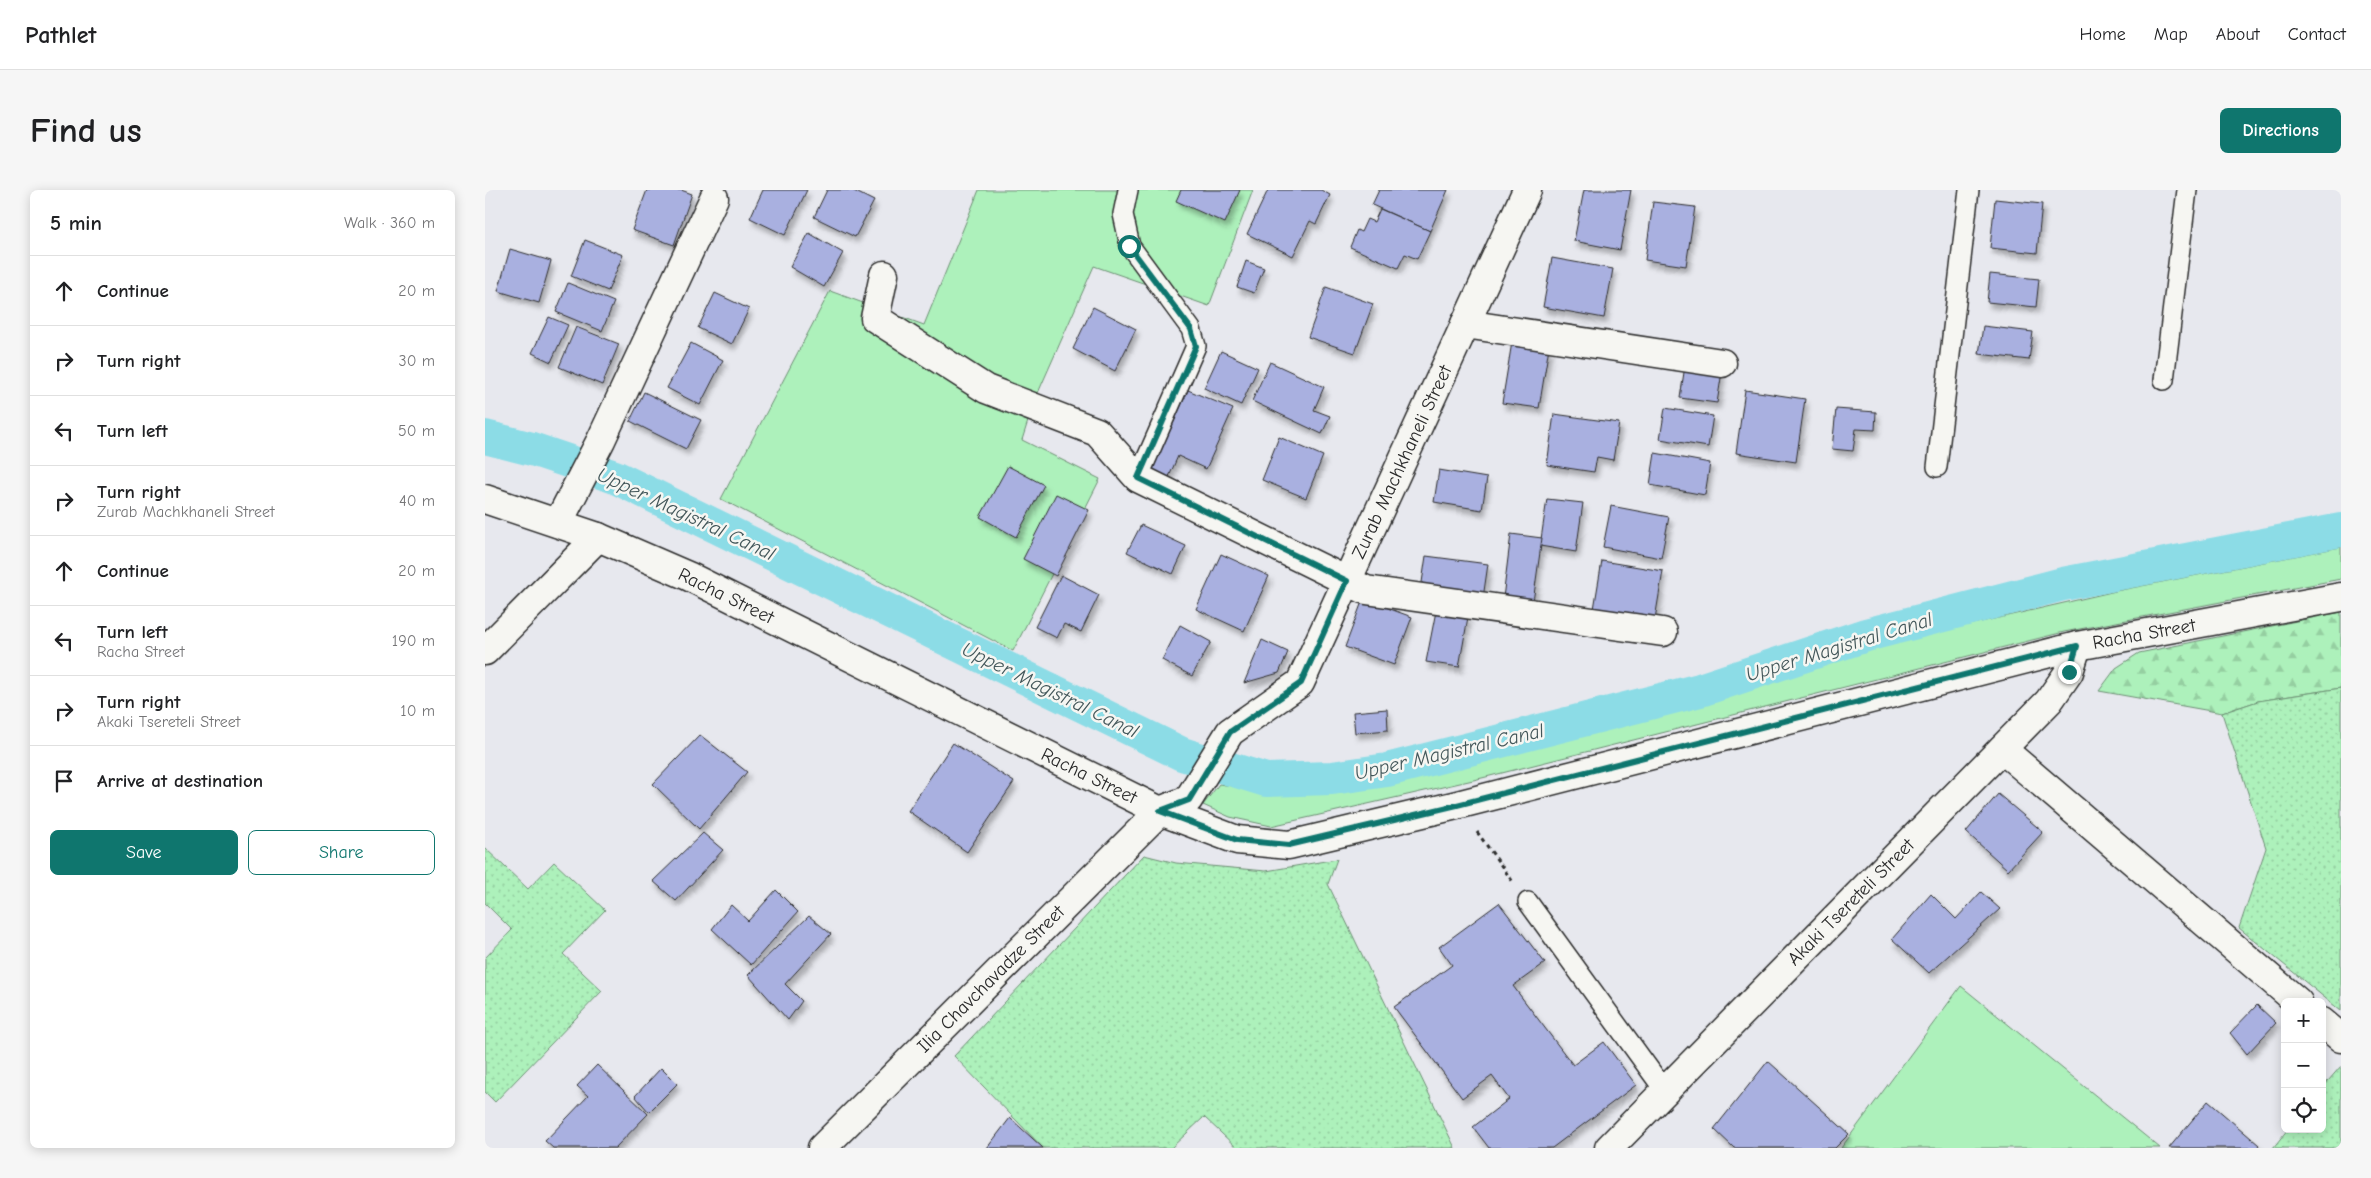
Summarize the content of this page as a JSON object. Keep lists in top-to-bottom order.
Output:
{
  "streets": {
    "street": [
      "Zurab Machkhaneli Street",
      "Racha Street",
      "Akaki Tsereteli Street",
      "Ilia Chavchavadze Street"
    ]
  },
  "crossings": [
    ["Zurab Machkhaneli Street", "Racha Street"],
    ["Zurab Machkhaneli Street", "Ilia Chavchavadze Street"],
    ["Racha Street", "Akaki Tsereteli Street"],
    ["Racha Street", "Ilia Chavchavadze Street"]
  ],
  "water": ["Upper Magistral Canal"],
  "page": {
    "header": "Pathlet",
    "nav": [
      "Home",
      "Map",
      "About",
      "Contact"
    ],
    "buttons": [
      "Directions",
      ["Save", "Share"]
    ],
    "title": "Find us",
    "heading": ["5 min", "Walk · 360 m"],
    "list": [
      ["Continue", "20 m"],
      ["Turn right", "30 m"],
      ["Turn left", "50 m"],
      ["Turn right", "Zurab Machkhaneli Street", "40 m"],
      ["Continue", "20 m"],
      ["Turn left", "Racha Street", "190 m"],
      ["Turn right", "Akaki Tsereteli Street", "10 m"],
      "Arrive at destination"
    ],
    "map_buttons": ["+", "−"]
  }
}
